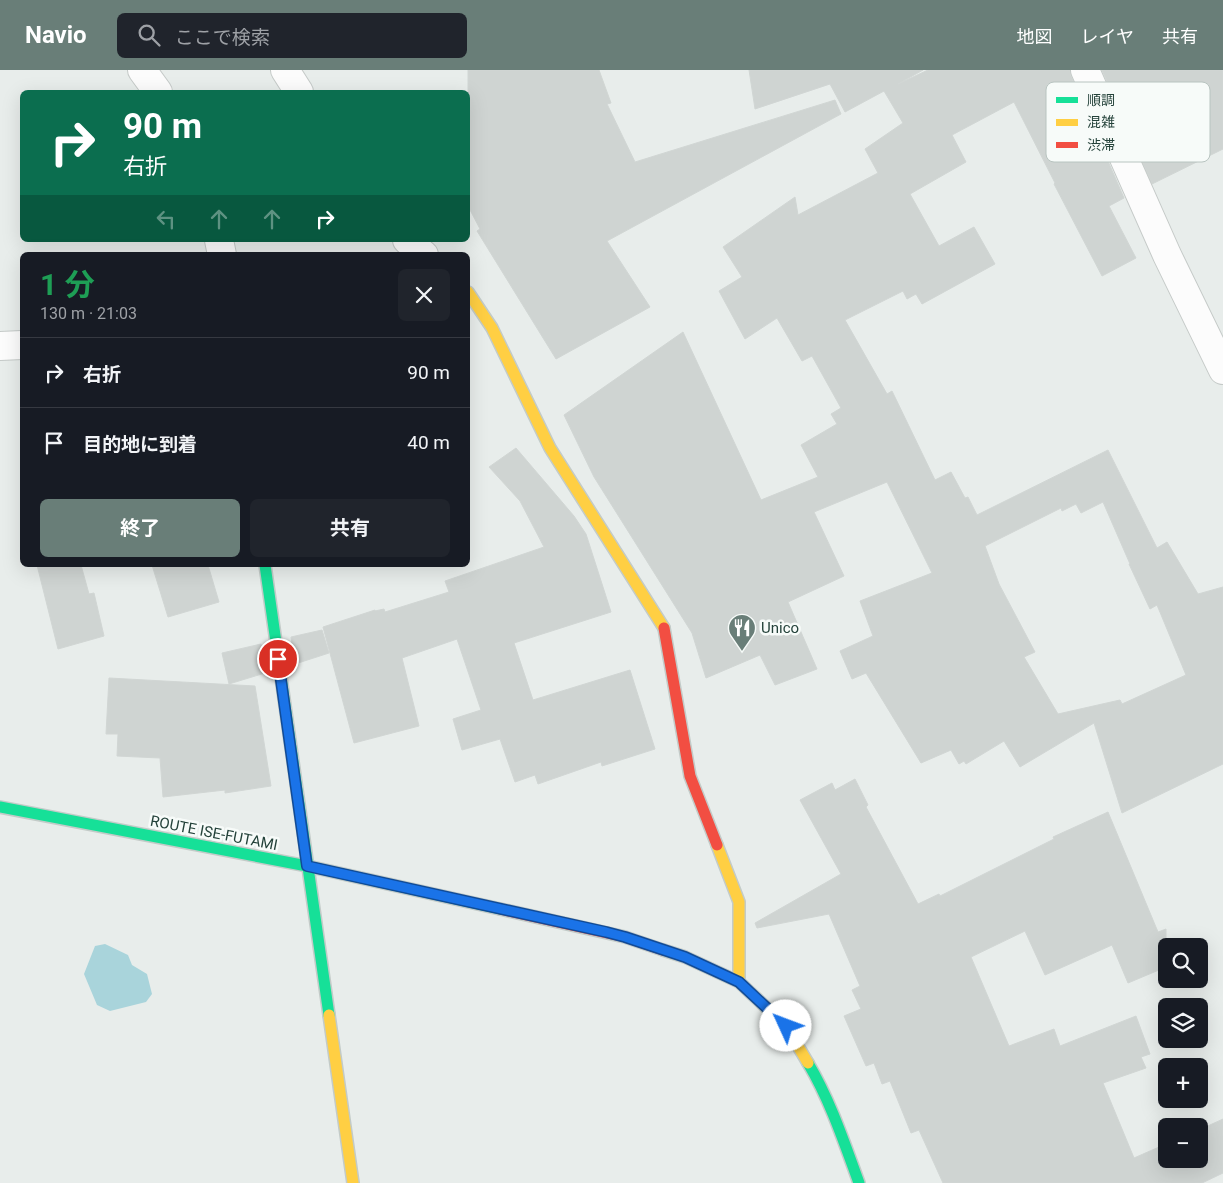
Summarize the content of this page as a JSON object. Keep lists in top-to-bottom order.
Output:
{
  "streets": {
    "street": ["ROUTE ISE-FUTAMI"]
  },
  "places": {
    "restaurant": ["Unico"]
  },
  "legend": ["順調", "混雑", "渋滞"],
  "page": {
    "header": "Navio",
    "search": "ここで検索",
    "nav": ["地図", "レイヤ", "共有"],
    "turn": ["90 m", "右折"],
    "heading": ["1 分", "130 m · 21:03"],
    "list": [
      {
        "name": "右折",
        "value": "90 m"
      },
      {
        "name": "目的地に到着",
        "value": "40 m"
      }
    ],
    "buttons": ["終了", "共有"],
    "map_buttons": ["+", "−"]
  }
}
